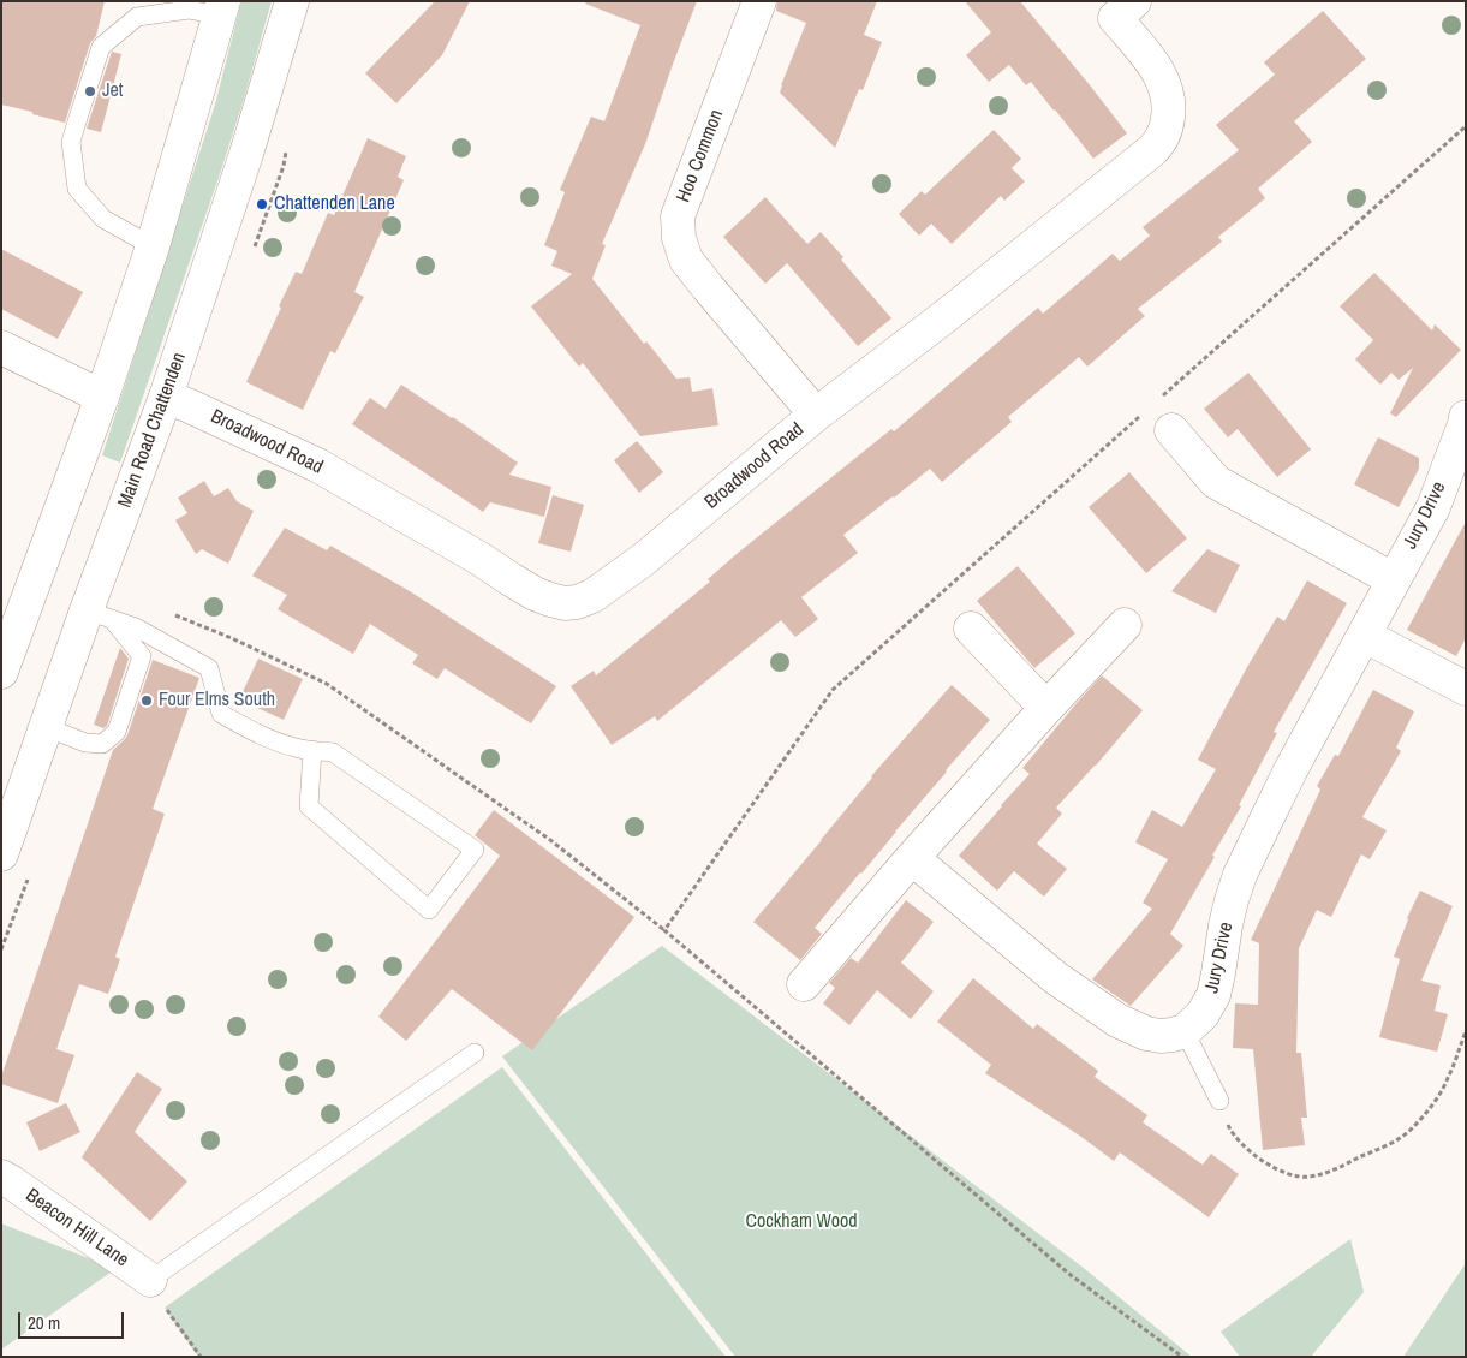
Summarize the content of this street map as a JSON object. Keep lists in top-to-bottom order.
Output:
{
  "streets": {
    "street": [
      "Hoo Common",
      "Main Road Chattenden",
      "Broadwood Road",
      "Jury Drive",
      "Beacon Hill Lane"
    ]
  },
  "crossings": [
    ["Hoo Common", "Broadwood Road"],
    ["Main Road Chattenden", "Broadwood Road"]
  ],
  "parks": ["Cockham Wood"],
  "places": ["Jet", "Chattenden Lane", "Four Elms South"],
  "scale_bar": "20 m"
}
